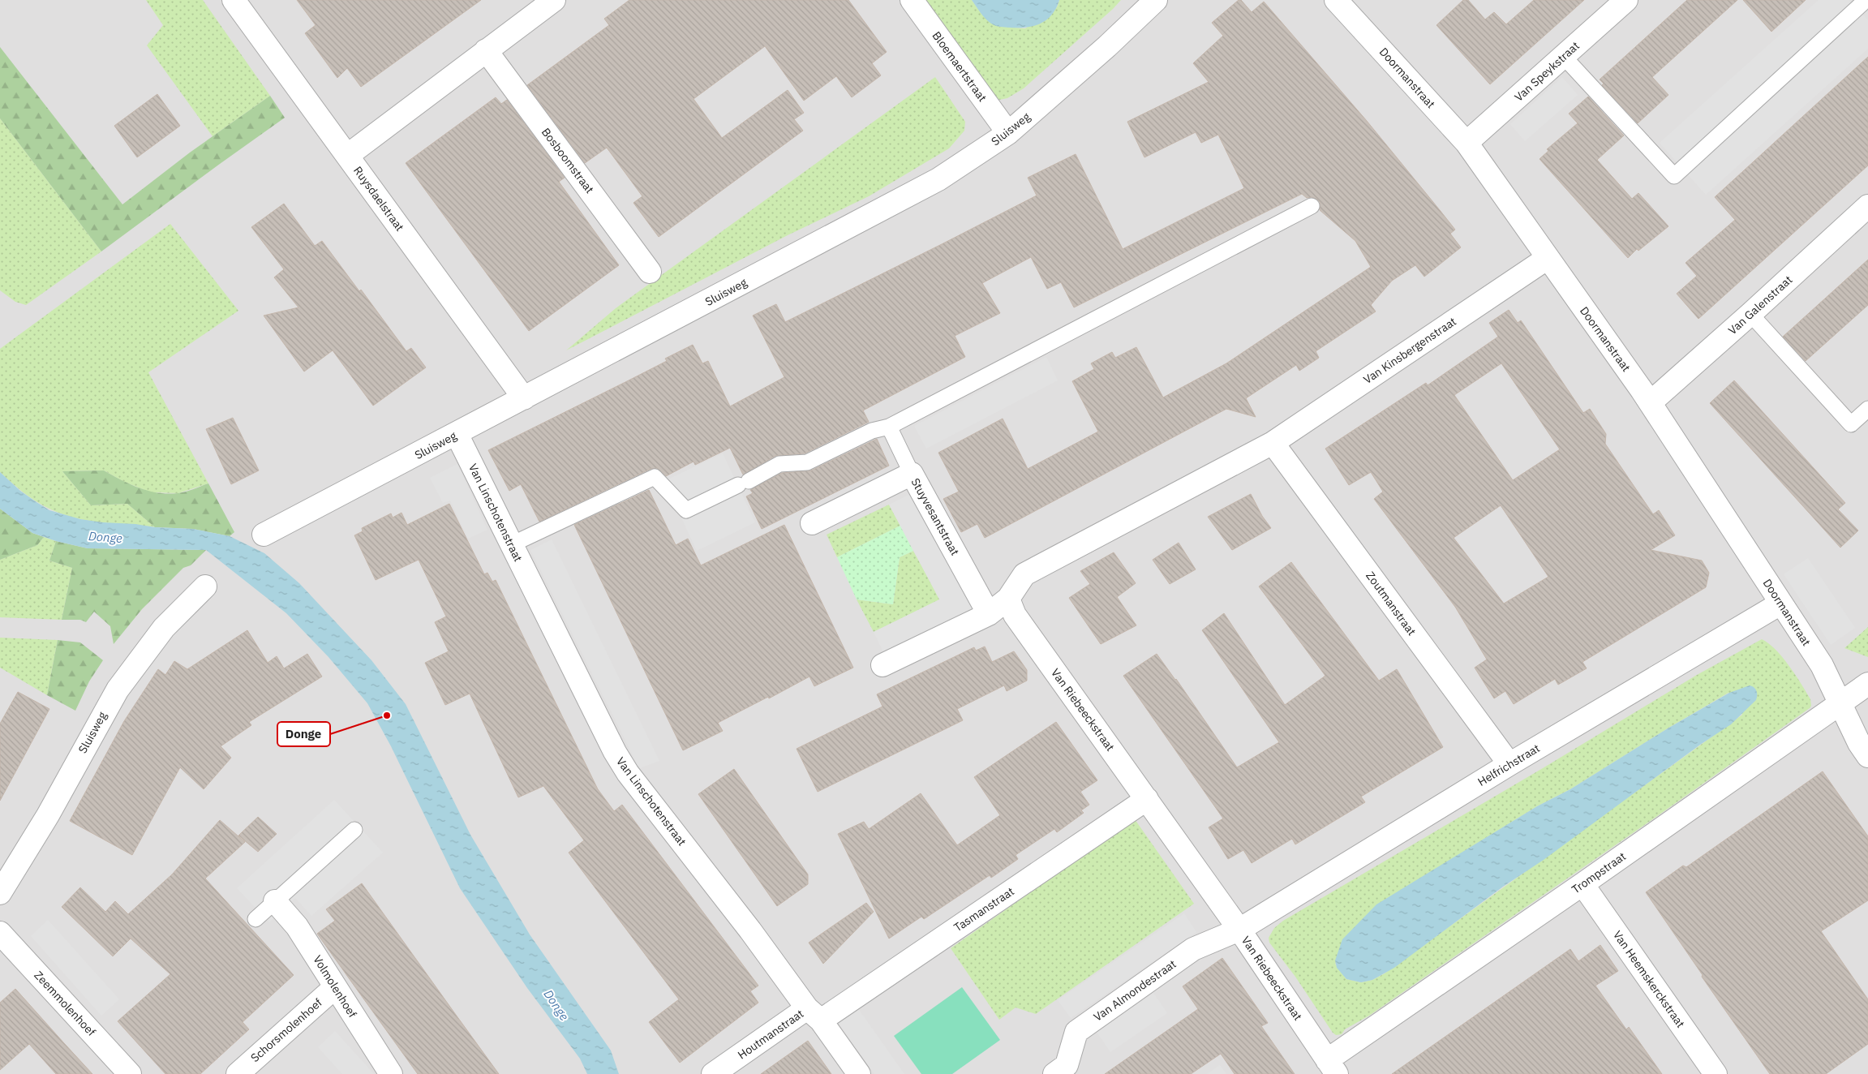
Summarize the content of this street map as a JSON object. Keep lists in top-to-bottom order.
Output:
{
  "streets": {
    "street": [
      "Bloemaertstraat",
      "Van Speykstraat",
      "Doormanstraat",
      "Sluisweg",
      "Bosboomstraat",
      "Ruysdaelstraat",
      "Van Galenstraat",
      "Van Kinsbergenstraat",
      "Van Linschotenstraat",
      "Stuyvesantstraat",
      "Zoutmanstraat",
      "Van Riebeeckstraat",
      "Helfrichstraat",
      "Trompstraat",
      "Tasmanstraat",
      "Van Heemskerckstraat",
      "Volmolenhoef",
      "Van Almondestraat",
      "Zeemmolenhoef",
      "Schorsmolenhoef",
      "Houtmanstraat"
    ]
  },
  "crossings": [
    ["Bloemaertstraat", "Sluisweg"],
    ["Van Speykstraat", "Doormanstraat"],
    ["Doormanstraat", "Van Galenstraat"],
    ["Doormanstraat", "Van Kinsbergenstraat"],
    ["Doormanstraat", "Helfrichstraat"],
    ["Doormanstraat", "Trompstraat"],
    ["Sluisweg", "Ruysdaelstraat"],
    ["Sluisweg", "Van Linschotenstraat"],
    ["Van Kinsbergenstraat", "Zoutmanstraat"],
    ["Van Linschotenstraat", "Tasmanstraat"],
    ["Van Linschotenstraat", "Houtmanstraat"],
    ["Zoutmanstraat", "Helfrichstraat"],
    ["Van Riebeeckstraat", "Helfrichstraat"],
    ["Van Riebeeckstraat", "Trompstraat"],
    ["Van Riebeeckstraat", "Tasmanstraat"],
    ["Van Riebeeckstraat", "Van Almondestraat"],
    ["Helfrichstraat", "Van Almondestraat"],
    ["Trompstraat", "Van Heemskerckstraat"],
    ["Tasmanstraat", "Houtmanstraat"],
    ["Volmolenhoef", "Schorsmolenhoef"]
  ],
  "water": ["Donge"],
  "places": ["Donge"]
}
